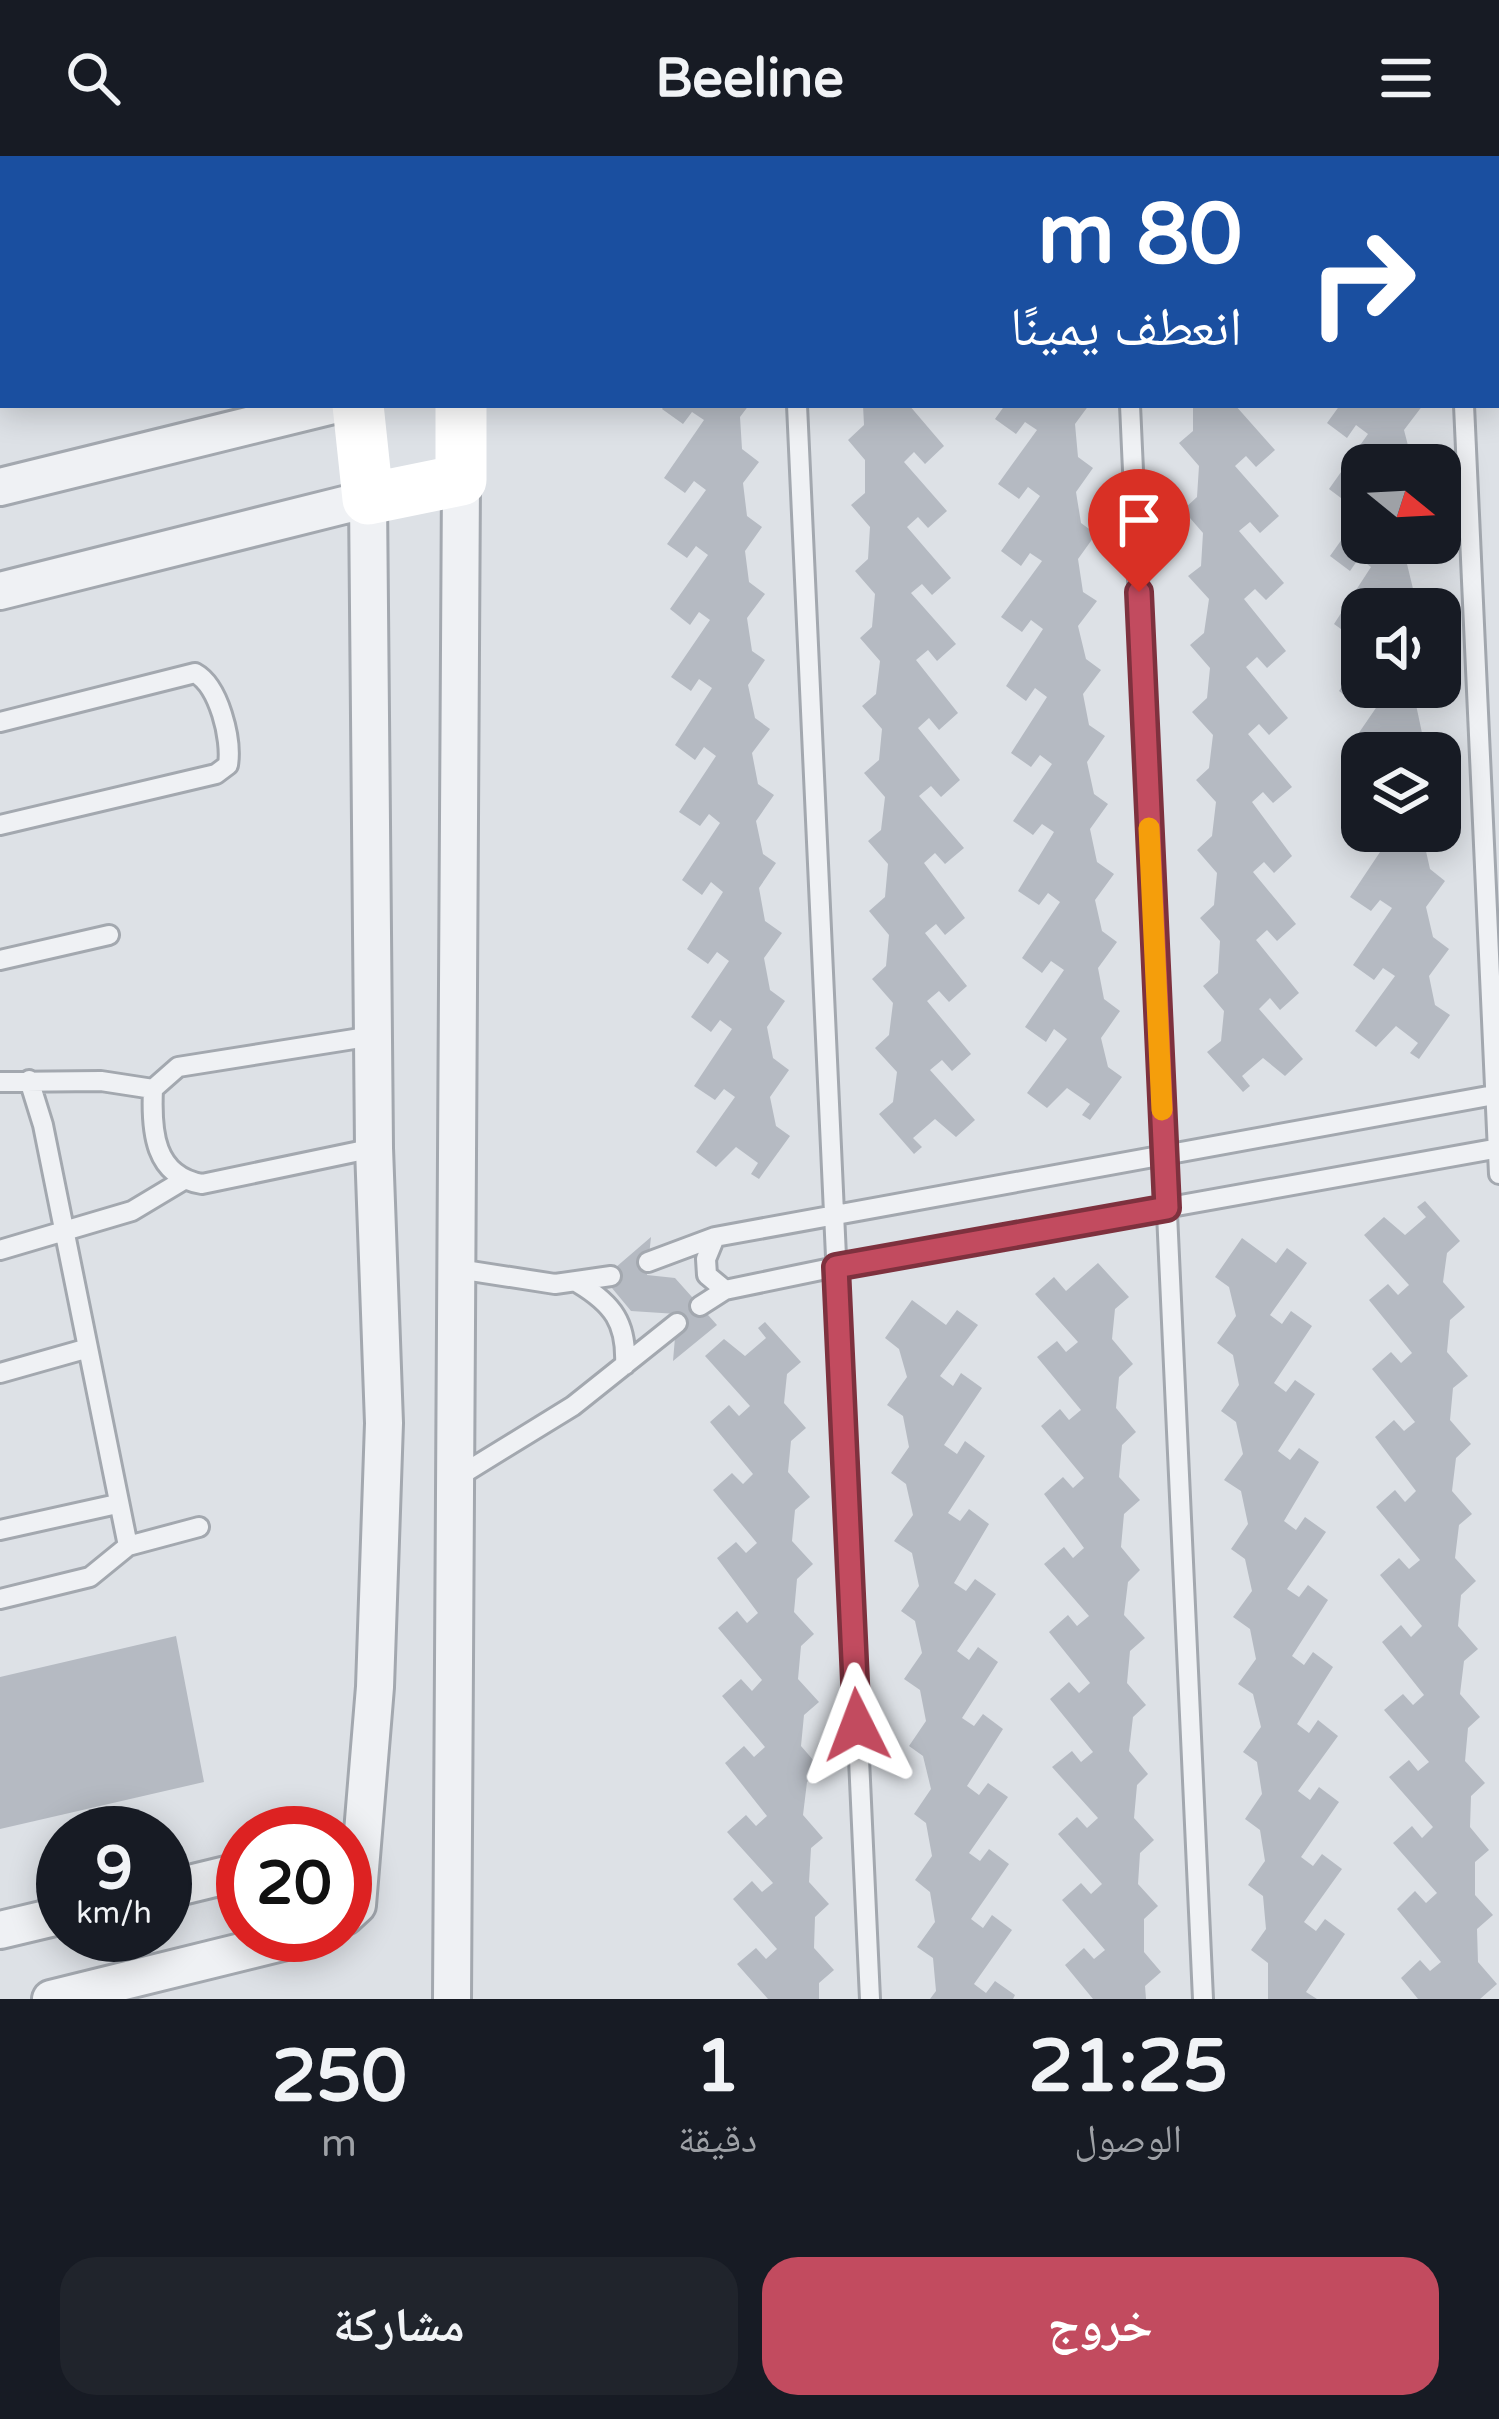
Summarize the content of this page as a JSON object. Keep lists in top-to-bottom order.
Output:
{
  "north": "right",
  "page": {
    "header": "Beeline",
    "turn": ["80 m", "انعطف يمينًا"],
    "speed": "9 km/h",
    "limit": "20",
    "eta": [
      "21:25",
      "الوصول",
      "1",
      "دقيقة",
      "250",
      "m"
    ],
    "buttons": ["خروج", "مشاركة"]
  }
}
